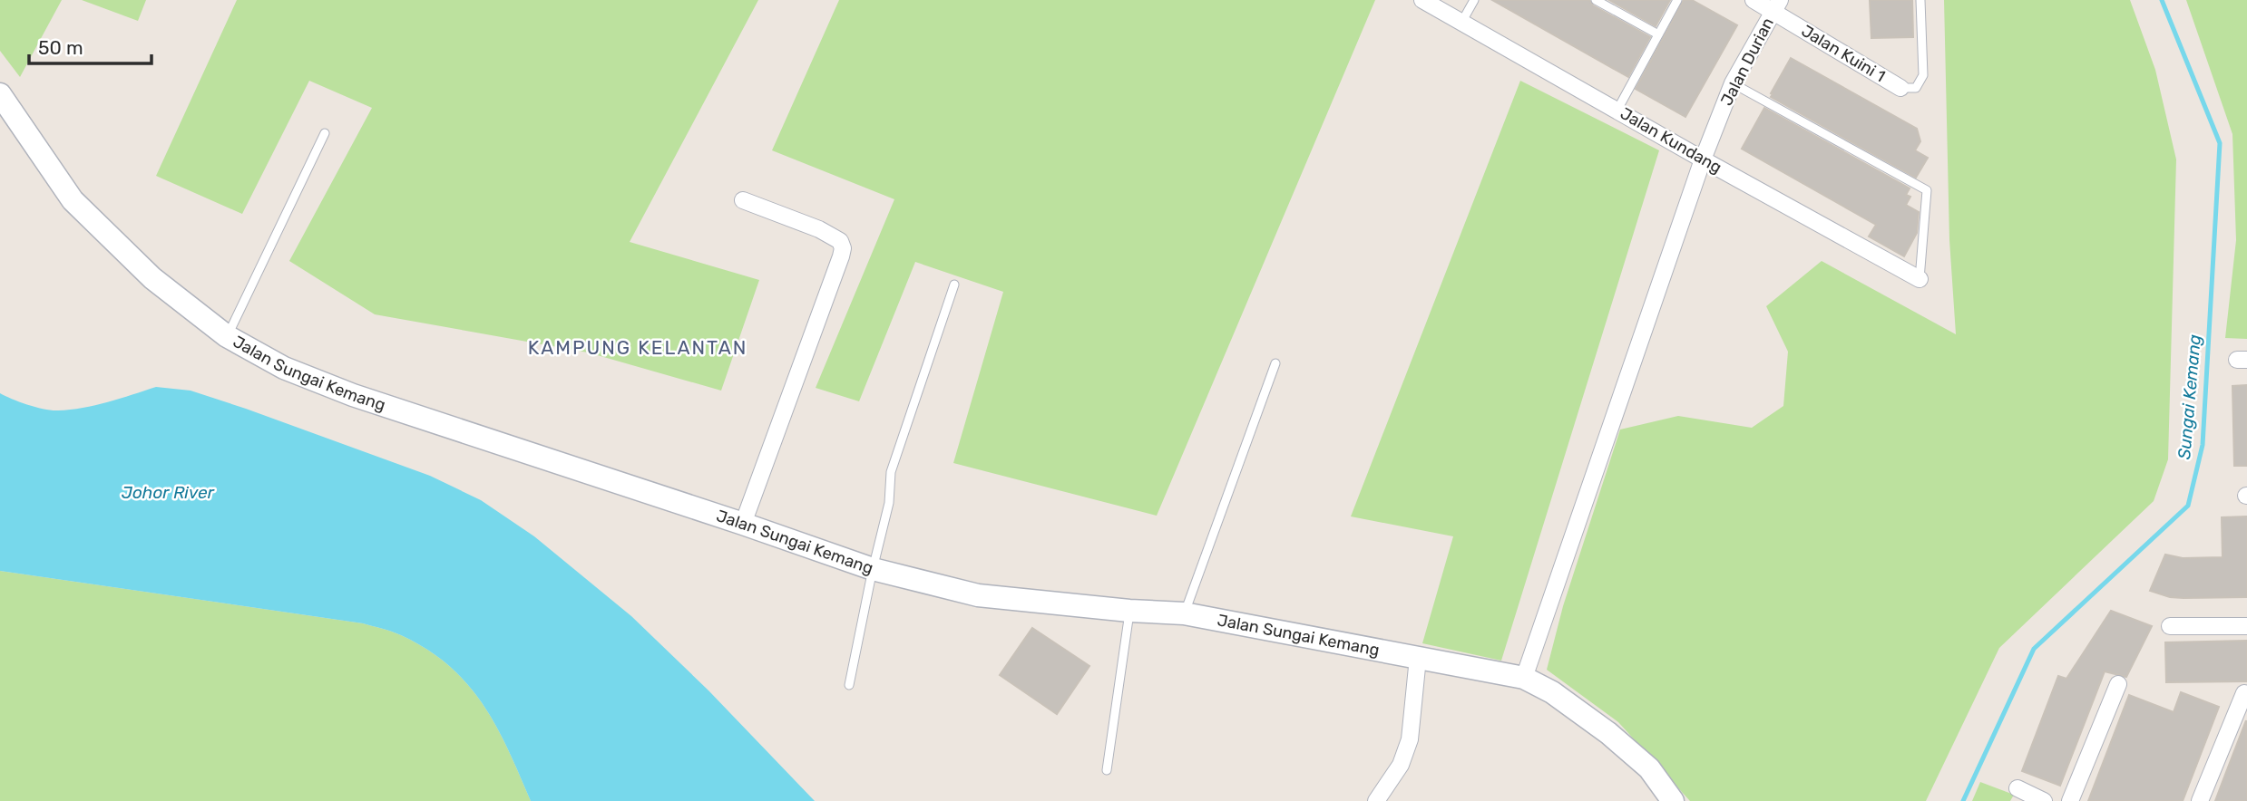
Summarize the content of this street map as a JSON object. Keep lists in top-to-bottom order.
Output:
{
  "streets": {
    "street": [
      "Jalan Kuini 1",
      "Jalan Durian",
      "Jalan Kundang",
      "Jalan Sungai Kemang"
    ]
  },
  "crossings": [
    ["Jalan Kuini 1", "Jalan Durian"],
    ["Jalan Durian", "Jalan Kundang"],
    ["Jalan Durian", "Jalan Sungai Kemang"]
  ],
  "districts": ["KAMPUNG KELANTAN"],
  "water": ["Sungai Kemang", "Johor River"],
  "scale_bar": "50 m"
}
